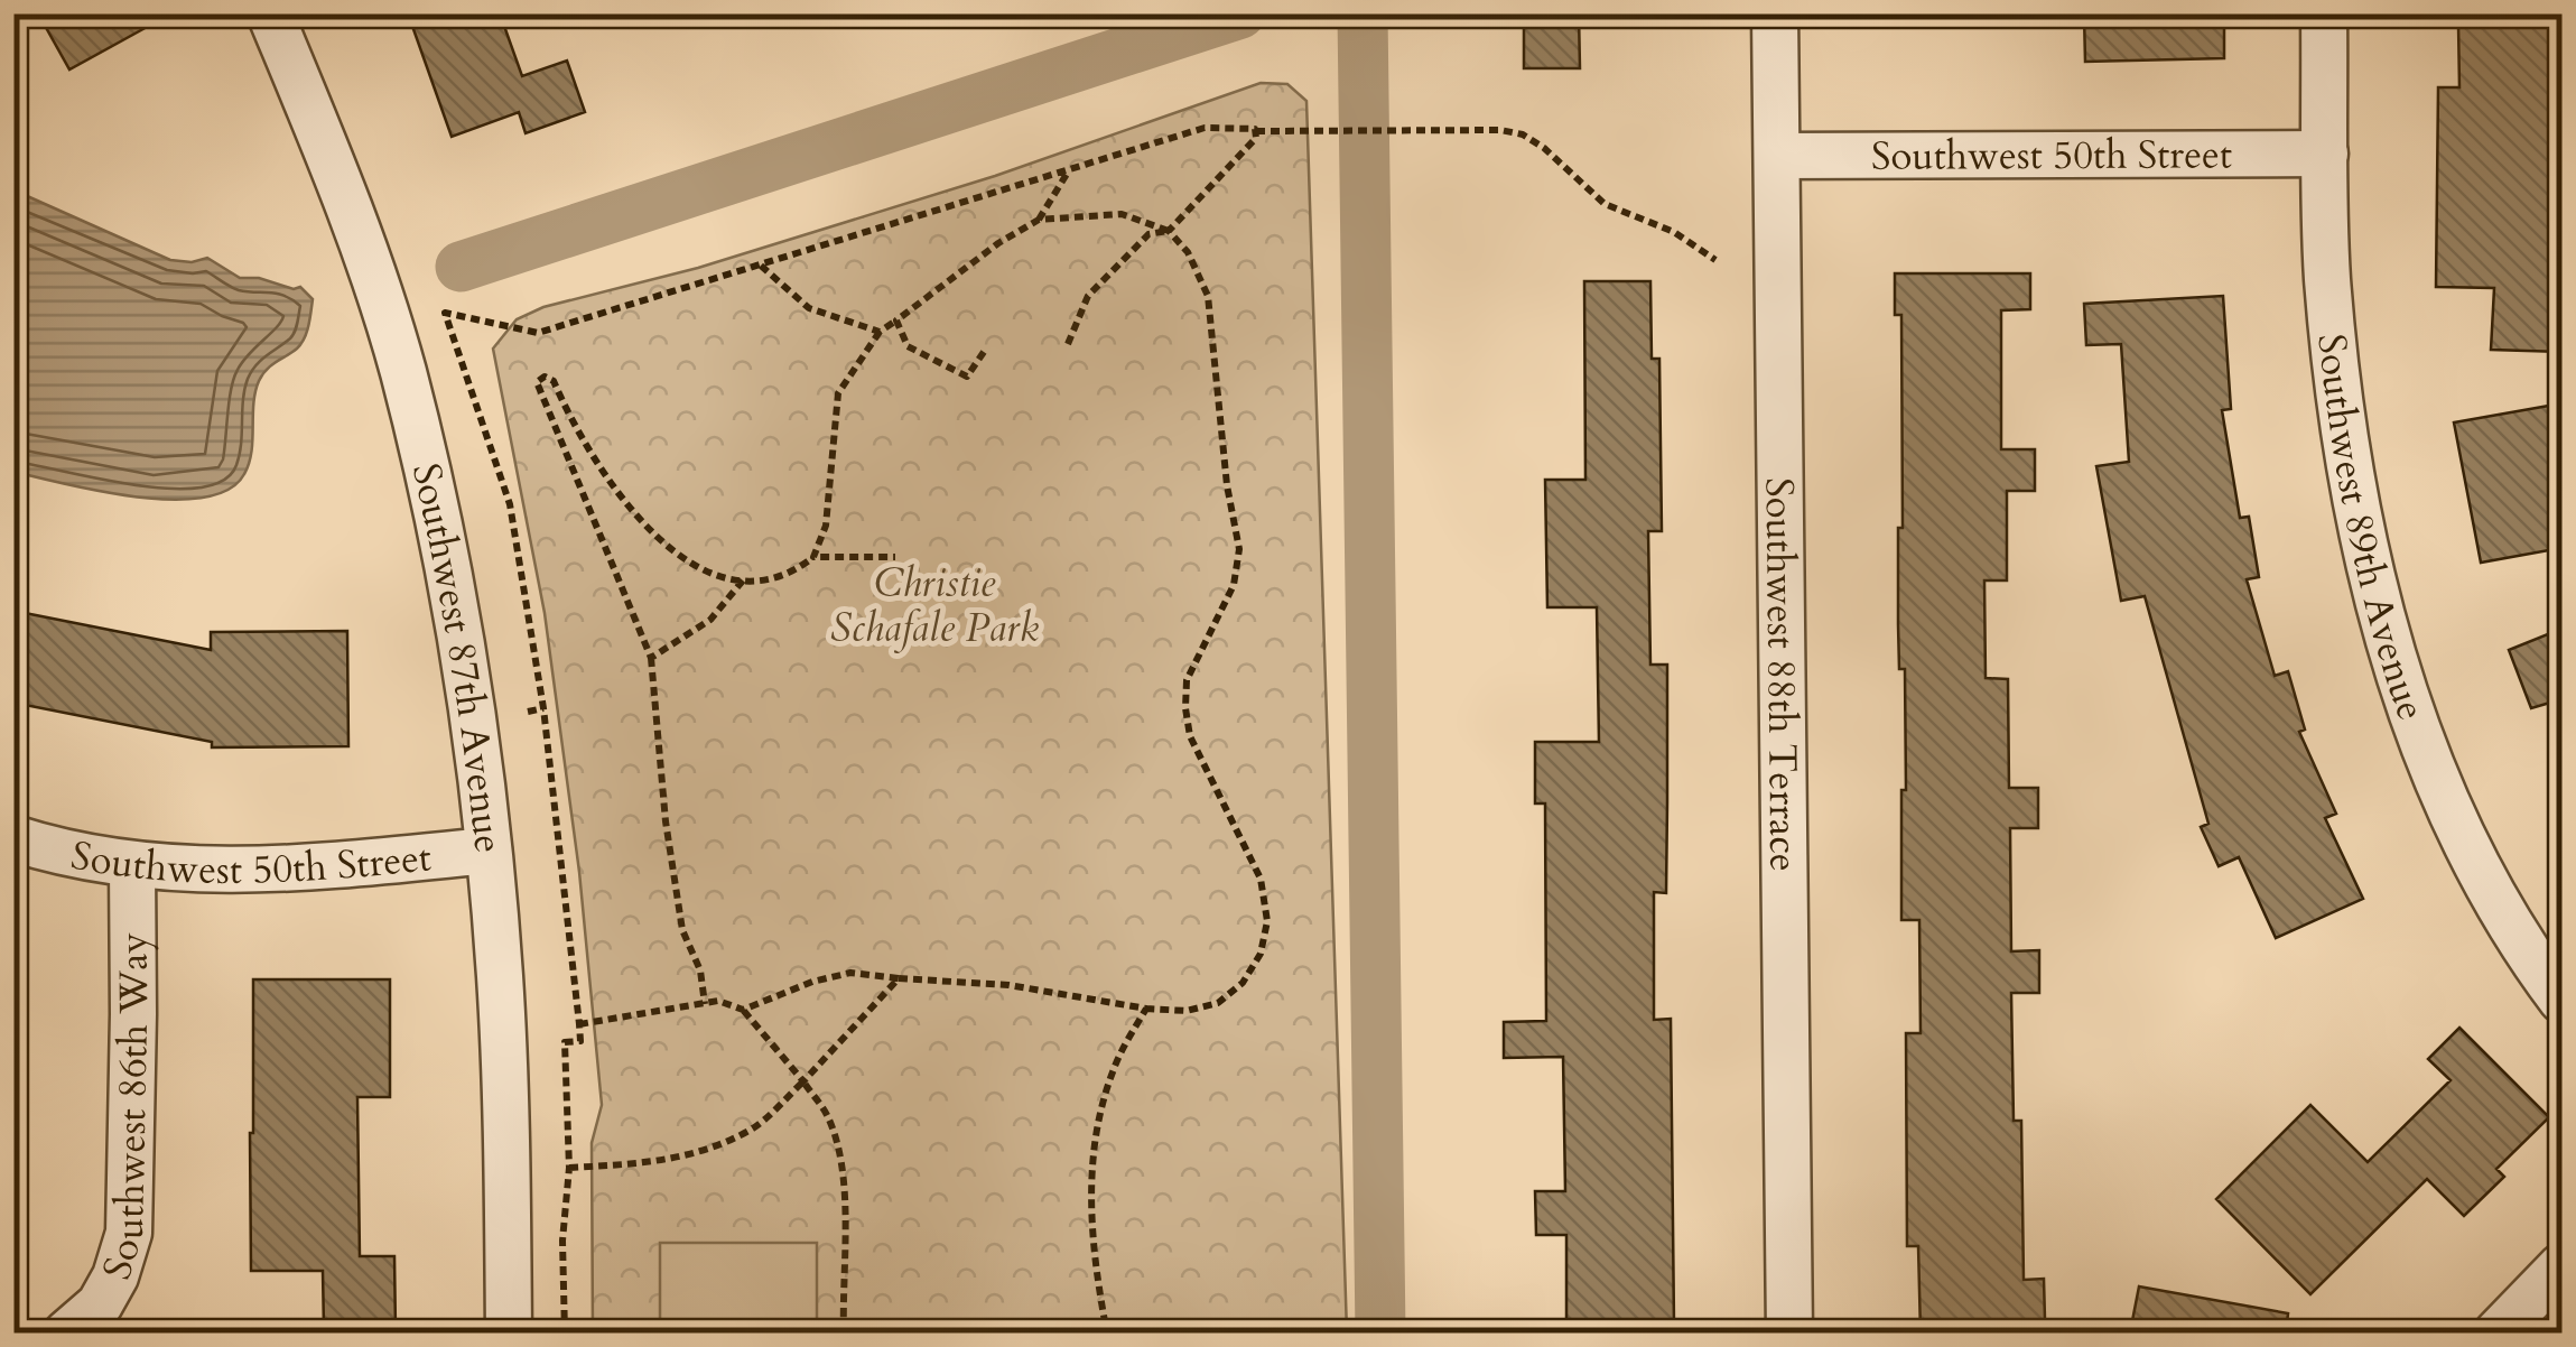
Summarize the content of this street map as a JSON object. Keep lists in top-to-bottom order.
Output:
{
  "streets": {
    "street": [
      "Southwest 50th Street",
      "Southwest 89th Avenue",
      "Southwest 87th Avenue",
      "Southwest 88th Terrace",
      "Southwest 86th Way"
    ]
  },
  "crossings": [
    ["Southwest 50th Street", "Southwest 89th Avenue"],
    ["Southwest 50th Street", "Southwest 87th Avenue"],
    ["Southwest 50th Street", "Southwest 88th Terrace"],
    ["Southwest 50th Street", "Southwest 86th Way"]
  ],
  "parks": ["Christie Schafale Park"]
}
